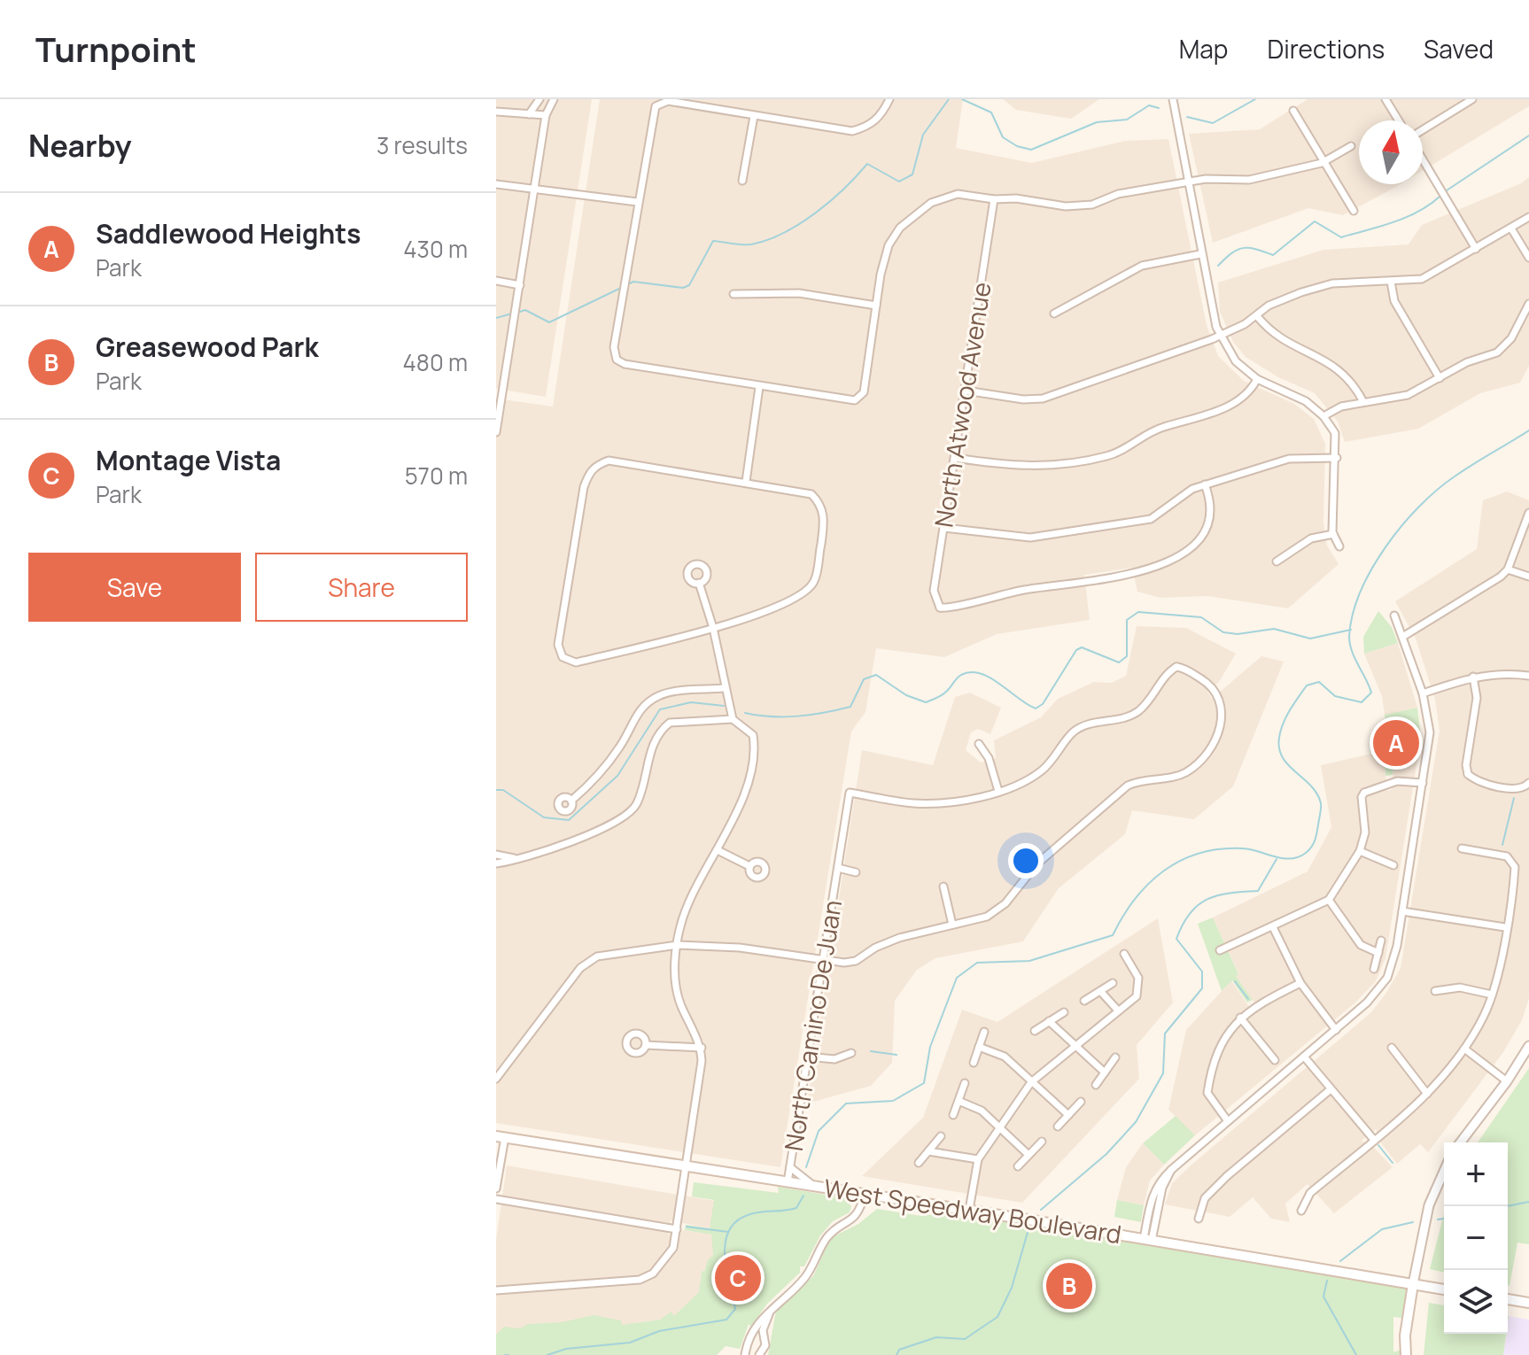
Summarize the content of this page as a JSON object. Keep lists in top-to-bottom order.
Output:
{
  "streets": {
    "main road": ["West Speedway Boulevard"],
    "street": ["North Atwood Avenue", "North Camino De Juan"]
  },
  "crossings": [
    ["North Camino De Juan", "West Speedway Boulevard"]
  ],
  "north": "top",
  "page": {
    "header": "Turnpoint",
    "nav": ["Map", "Directions", "Saved"],
    "heading": ["Nearby", "3 results"],
    "list": [
      {
        "mark": "A",
        "name": "Saddlewood Heights",
        "note": "Park",
        "value": "430 m"
      },
      {
        "mark": "B",
        "name": "Greasewood Park",
        "note": "Park",
        "value": "480 m"
      },
      {
        "mark": "C",
        "name": "Montage Vista",
        "note": "Park",
        "value": "570 m"
      }
    ],
    "buttons": ["Save", "Share"],
    "pins": ["A", "C", "B"],
    "map_buttons": ["+", "−"]
  }
}
